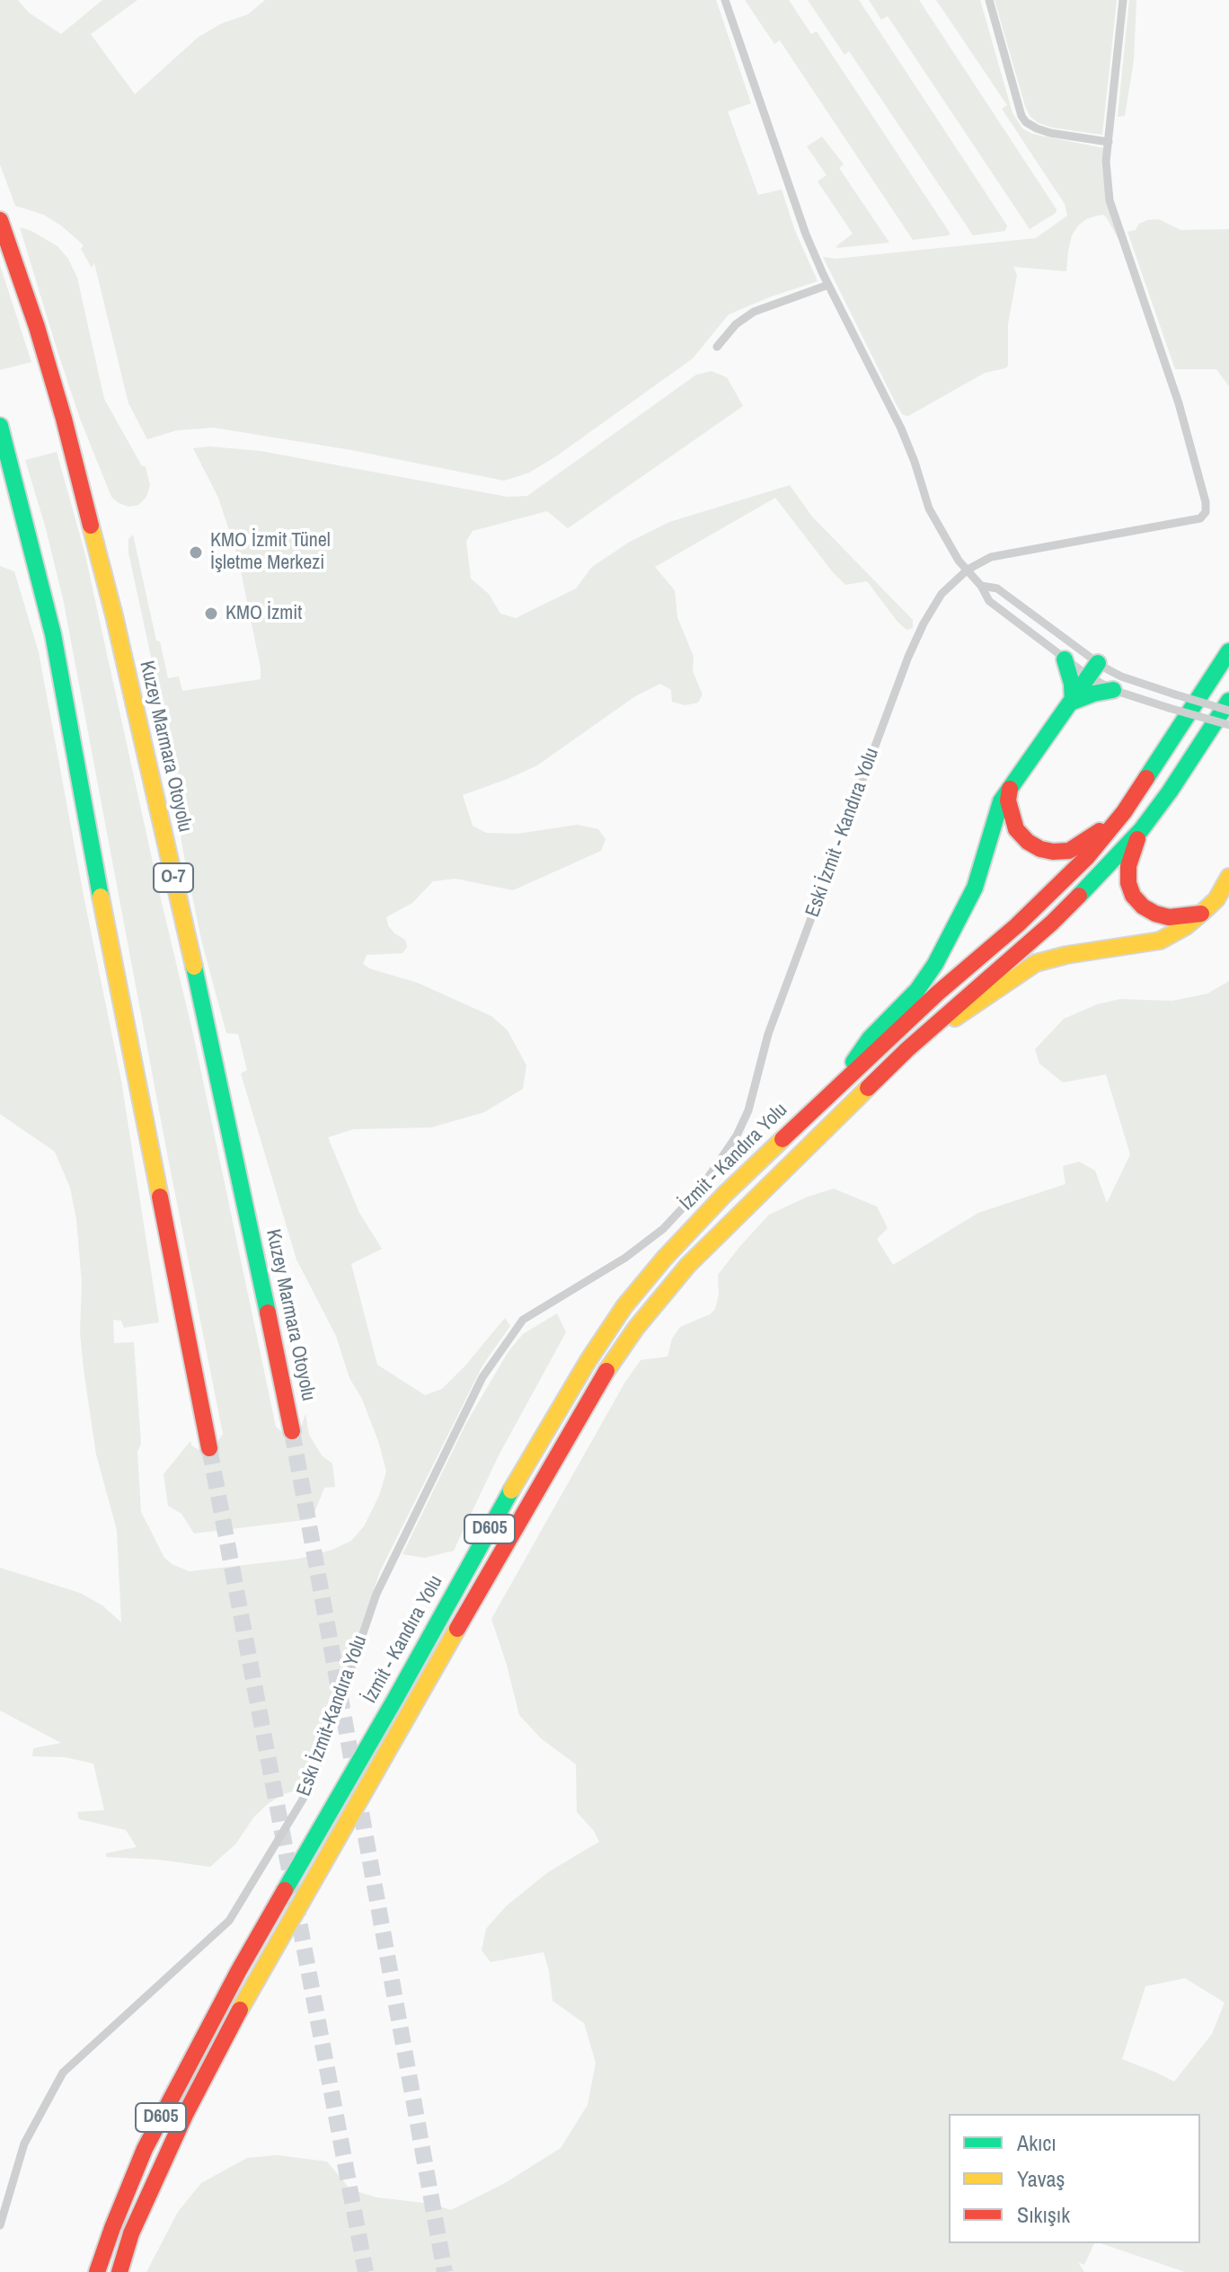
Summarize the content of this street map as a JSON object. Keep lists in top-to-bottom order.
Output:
{
  "streets": {
    "highway": [
      "Kuzey Marmara Otoyolu",
      "O-7",
      "İzmit - Kandıra Yolu",
      "D605"
    ],
    "street": ["Eski İzmit - Kandıra Yolu", "Eskı İzmit-Kandıra Yolu"]
  },
  "crossings": [
    ["Eski İzmit - Kandıra Yolu", "Eskı İzmit-Kandıra Yolu"]
  ],
  "places": ["KMO İzmit Tünel İşletme Merkezi", "KMO İzmit"],
  "legend": ["Akıcı", "Yavaş", "Sıkışık"]
}
